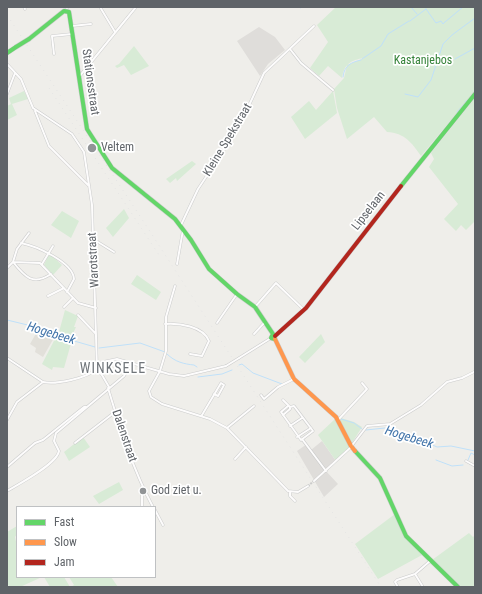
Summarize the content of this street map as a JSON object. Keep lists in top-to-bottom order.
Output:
{
  "streets": {
    "street": [
      "Stationsstraat",
      "Kleine Spekstraat",
      "Lipselaan",
      "Warotstraat",
      "Dalenstraat"
    ]
  },
  "crossings": [
    ["Stationsstraat", "Kleine Spekstraat"],
    ["Stationsstraat", "Lipselaan"],
    ["Warotstraat", "Dalenstraat"]
  ],
  "districts": ["WINKSELE"],
  "water": ["Hogebeek"],
  "parks": ["Kastanjebos"],
  "places": ["Veltem", "God ziet u."],
  "legend": ["Fast", "Slow", "Jam"]
}
